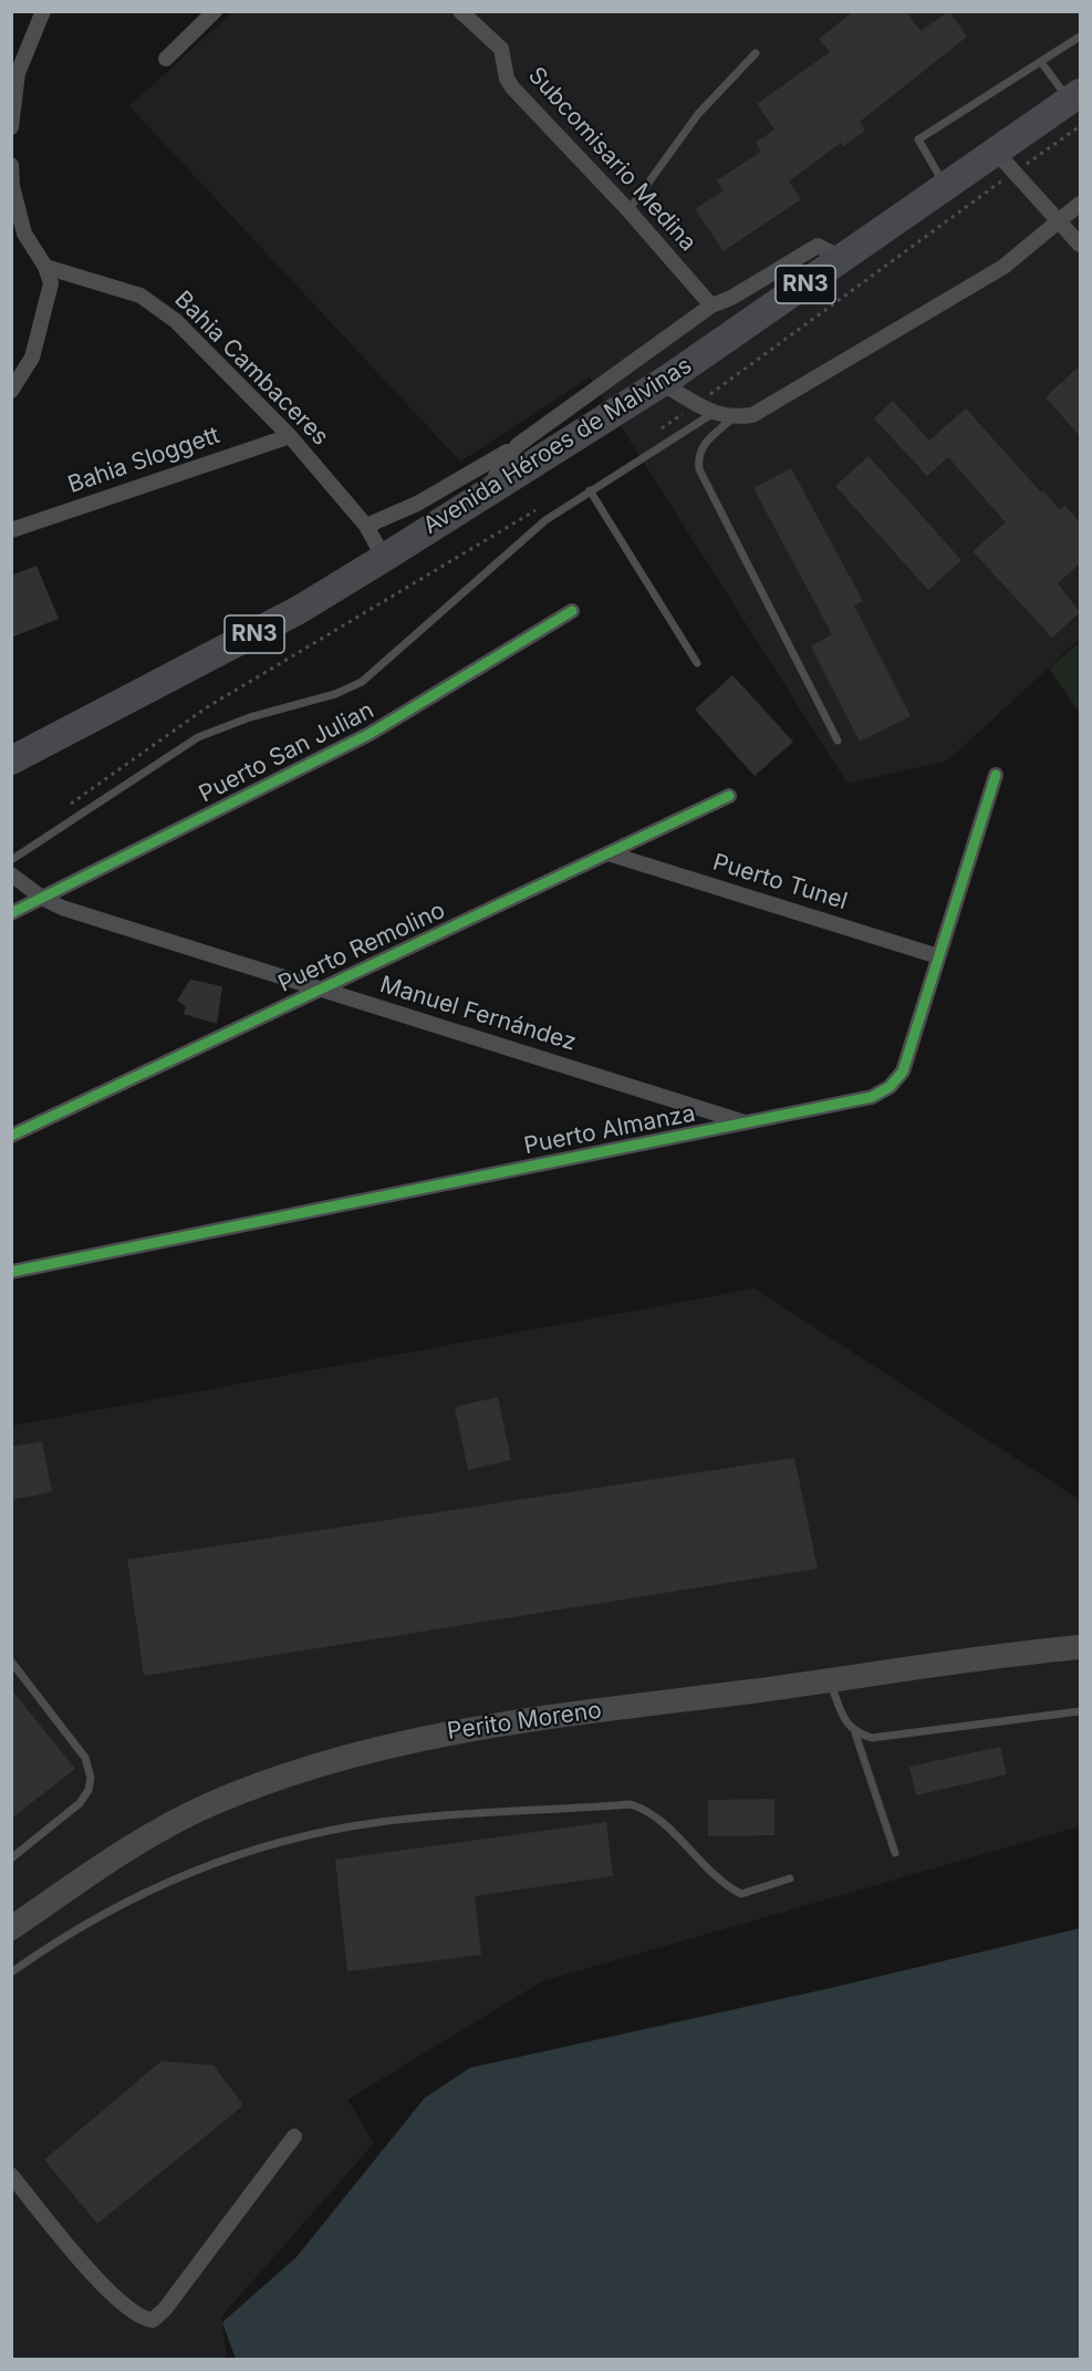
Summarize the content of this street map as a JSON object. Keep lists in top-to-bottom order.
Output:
{
  "streets": {
    "highway": ["RN3", "Avenida Héroes de Malvinas"],
    "main road": ["Perito Moreno"],
    "street": [
      "Subcomisario Medina",
      "Bahia Cambaceres",
      "Bahia Sloggett",
      "Puerto San Julian",
      "Puerto Tunel",
      "Puerto Remolino",
      "Manuel Fernández",
      "Puerto Almanza"
    ]
  },
  "crossings": [
    ["Bahia Cambaceres", "Avenida Héroes de Malvinas"],
    ["Bahia Cambaceres", "Bahia Sloggett"],
    ["Puerto San Julian", "Manuel Fernández"],
    ["Puerto Tunel", "Puerto Remolino"],
    ["Puerto Tunel", "Puerto Almanza"],
    ["Puerto Remolino", "Manuel Fernández"],
    ["Manuel Fernández", "Puerto Almanza"]
  ]
}
